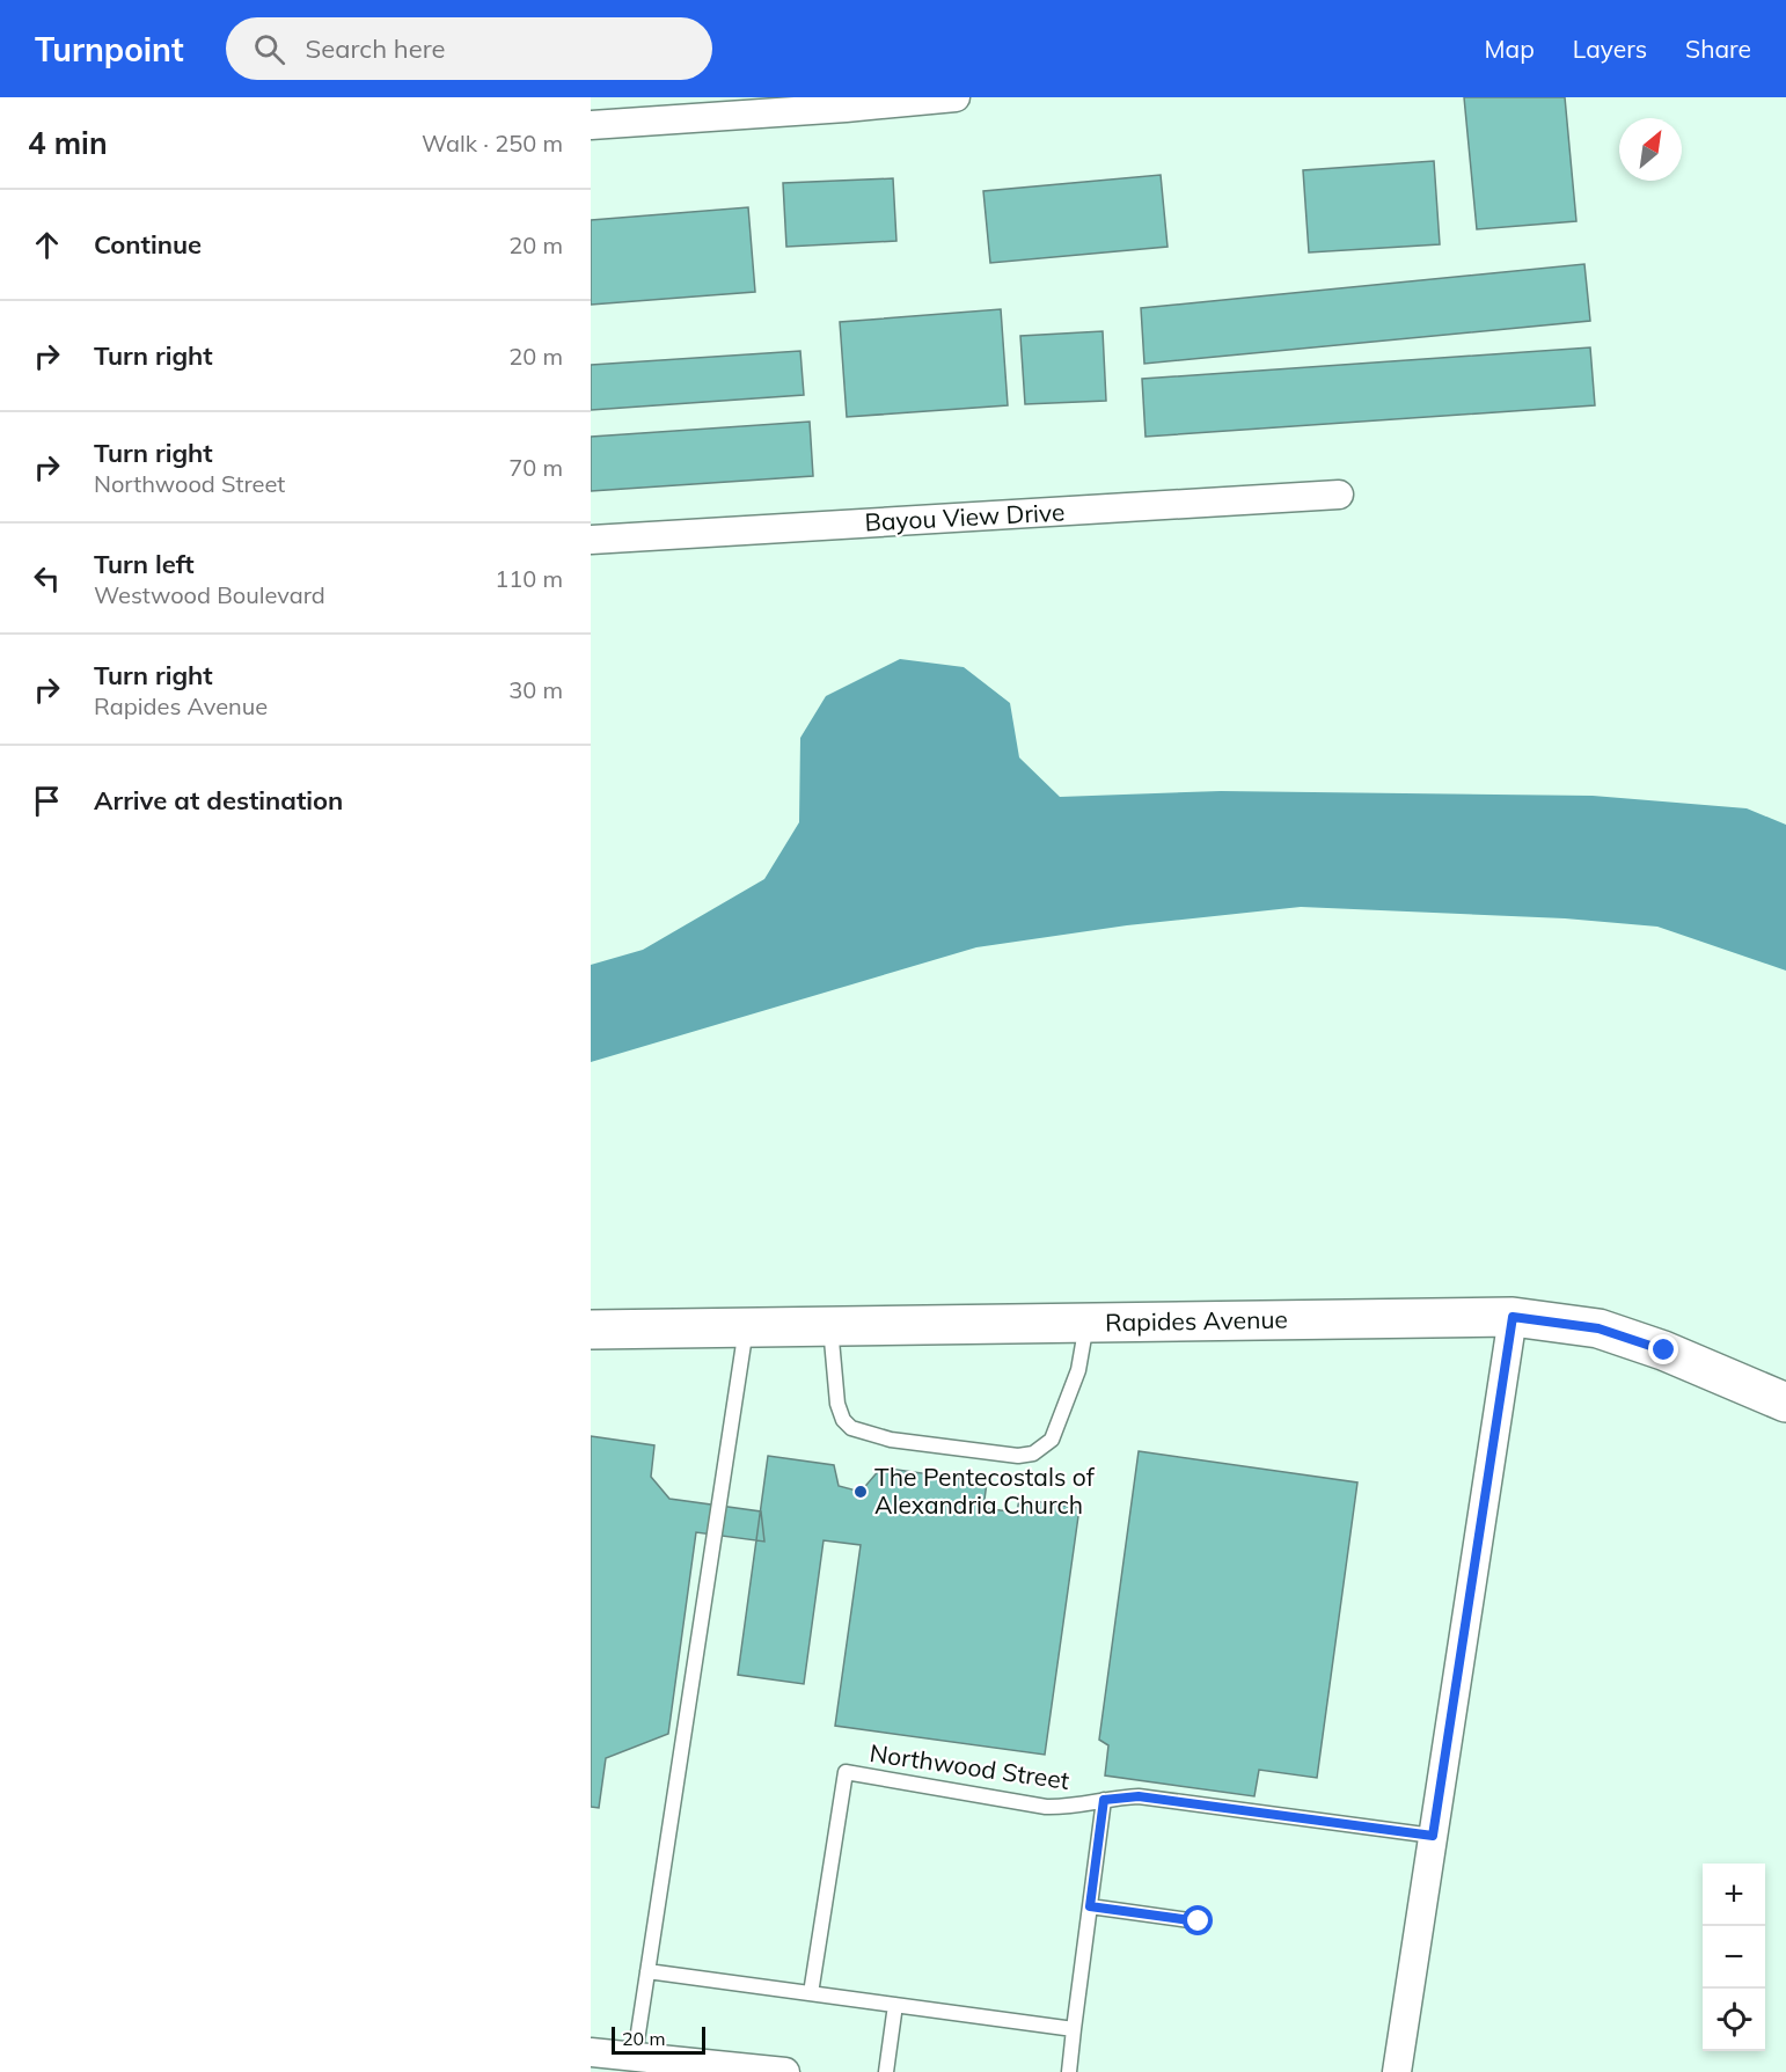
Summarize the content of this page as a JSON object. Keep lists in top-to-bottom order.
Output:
{
  "streets": {
    "main road": ["Rapides Avenue"],
    "street": ["Bayou View Drive"],
    "lane": ["Northwood Street"]
  },
  "places": ["The Pentecostals of Alexandria Church"],
  "scale_bar": "20 m",
  "north": "top right",
  "page": {
    "header": "Turnpoint",
    "search": "Search here",
    "nav": ["Map", "Layers", "Share"],
    "heading": ["4 min", "Walk · 250 m"],
    "list": [
      ["Continue", "20 m"],
      ["Turn right", "20 m"],
      ["Turn right", "Northwood Street", "70 m"],
      ["Turn left", "Westwood Boulevard", "110 m"],
      ["Turn right", "Rapides Avenue", "30 m"],
      "Arrive at destination"
    ],
    "map_buttons": ["+", "−"],
    "scale": "20 m"
  }
}
